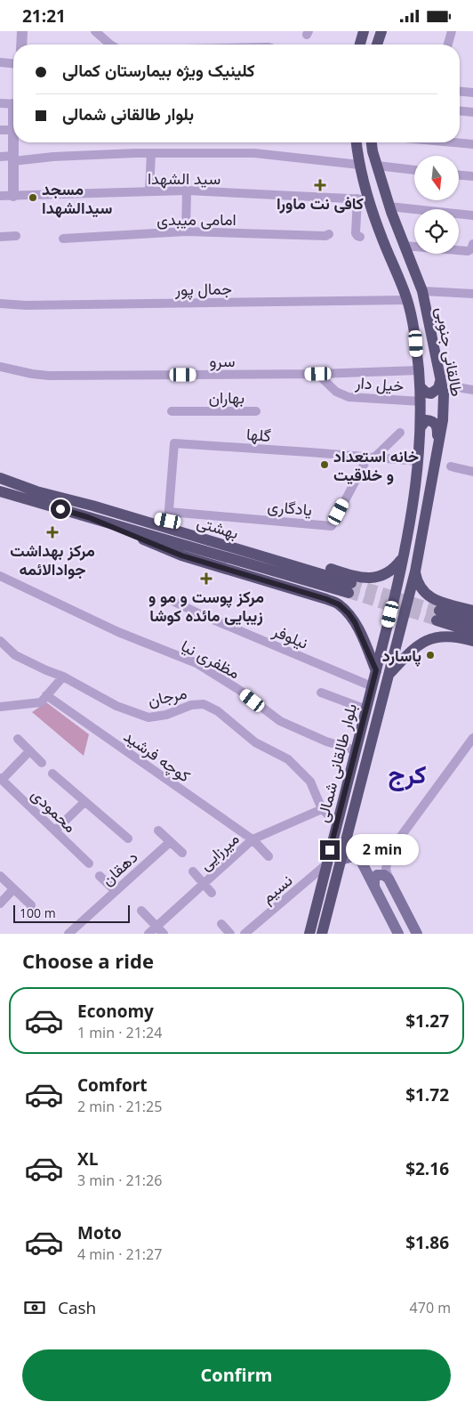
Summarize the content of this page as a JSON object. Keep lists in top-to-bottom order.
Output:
{
  "streets": {
    "main road": ["طالقانی جنوبی", "بهشتى", "بلوار طالقانی شمالی"],
    "street": [
      "سید الشهدا",
      "امامی میبدی",
      "جمال پور",
      "سرو",
      "خیل دار",
      "بهاران",
      "گلها",
      "یادگاری",
      "نیلوفر",
      "مظفری نیا",
      "مرجان",
      "كوچه فرشيد",
      "محمودی",
      "میرزایی",
      "دهقان",
      "نسیم"
    ]
  },
  "crossings": [
    ["سید الشهدا", "طالقانی جنوبی"],
    ["جمال پور", "طالقانی جنوبی"],
    ["طالقانی جنوبی", "سرو"],
    ["طالقانی جنوبی", "خیل دار"],
    ["طالقانی جنوبی", "گلها"],
    ["طالقانی جنوبی", "بلوار طالقانی شمالی"],
    ["سرو", "خیل دار"],
    ["گلها", "یادگاری"],
    ["نیلوفر", "بلوار طالقانی شمالی"],
    ["مظفری نیا", "بلوار طالقانی شمالی"],
    ["مرجان", "بلوار طالقانی شمالی"],
    ["مرجان", "میرزایی"],
    ["كوچه فرشيد", "میرزایی"],
    ["بلوار طالقانی شمالی", "نسیم"]
  ],
  "districts": ["کرج"],
  "places": {
    "health": ["کافی نت ماورا", "مرکز بهداشت جوادالائمه", "مرکز پوست و مو و زیبایی مائده کوشا"],
    "other": ["مسجد سیدالشهدا", "خانه استعداد و خلاقیت", "پاسارد"]
  },
  "scale_bar": "100 m",
  "north": "bottom",
  "page": {
    "status": "21:21",
    "banner": ["کلینیک ویژه بیمارستان کمالی", "بلوار طالقانی شمالی"],
    "bubble": "2 min",
    "scale": "100 m",
    "heading": "Choose a ride",
    "list": [
      {
        "name": "Economy",
        "note": "1 min · 21:24",
        "value": "$1.27"
      },
      {
        "name": "Comfort",
        "note": "2 min · 21:25",
        "value": "$1.72"
      },
      {
        "name": "XL",
        "note": "3 min · 21:26",
        "value": "$2.16"
      },
      {
        "name": "Moto",
        "note": "4 min · 21:27",
        "value": "$1.86"
      }
    ],
    "pay": ["Cash", "470 m"],
    "buttons": "Confirm"
  }
}
